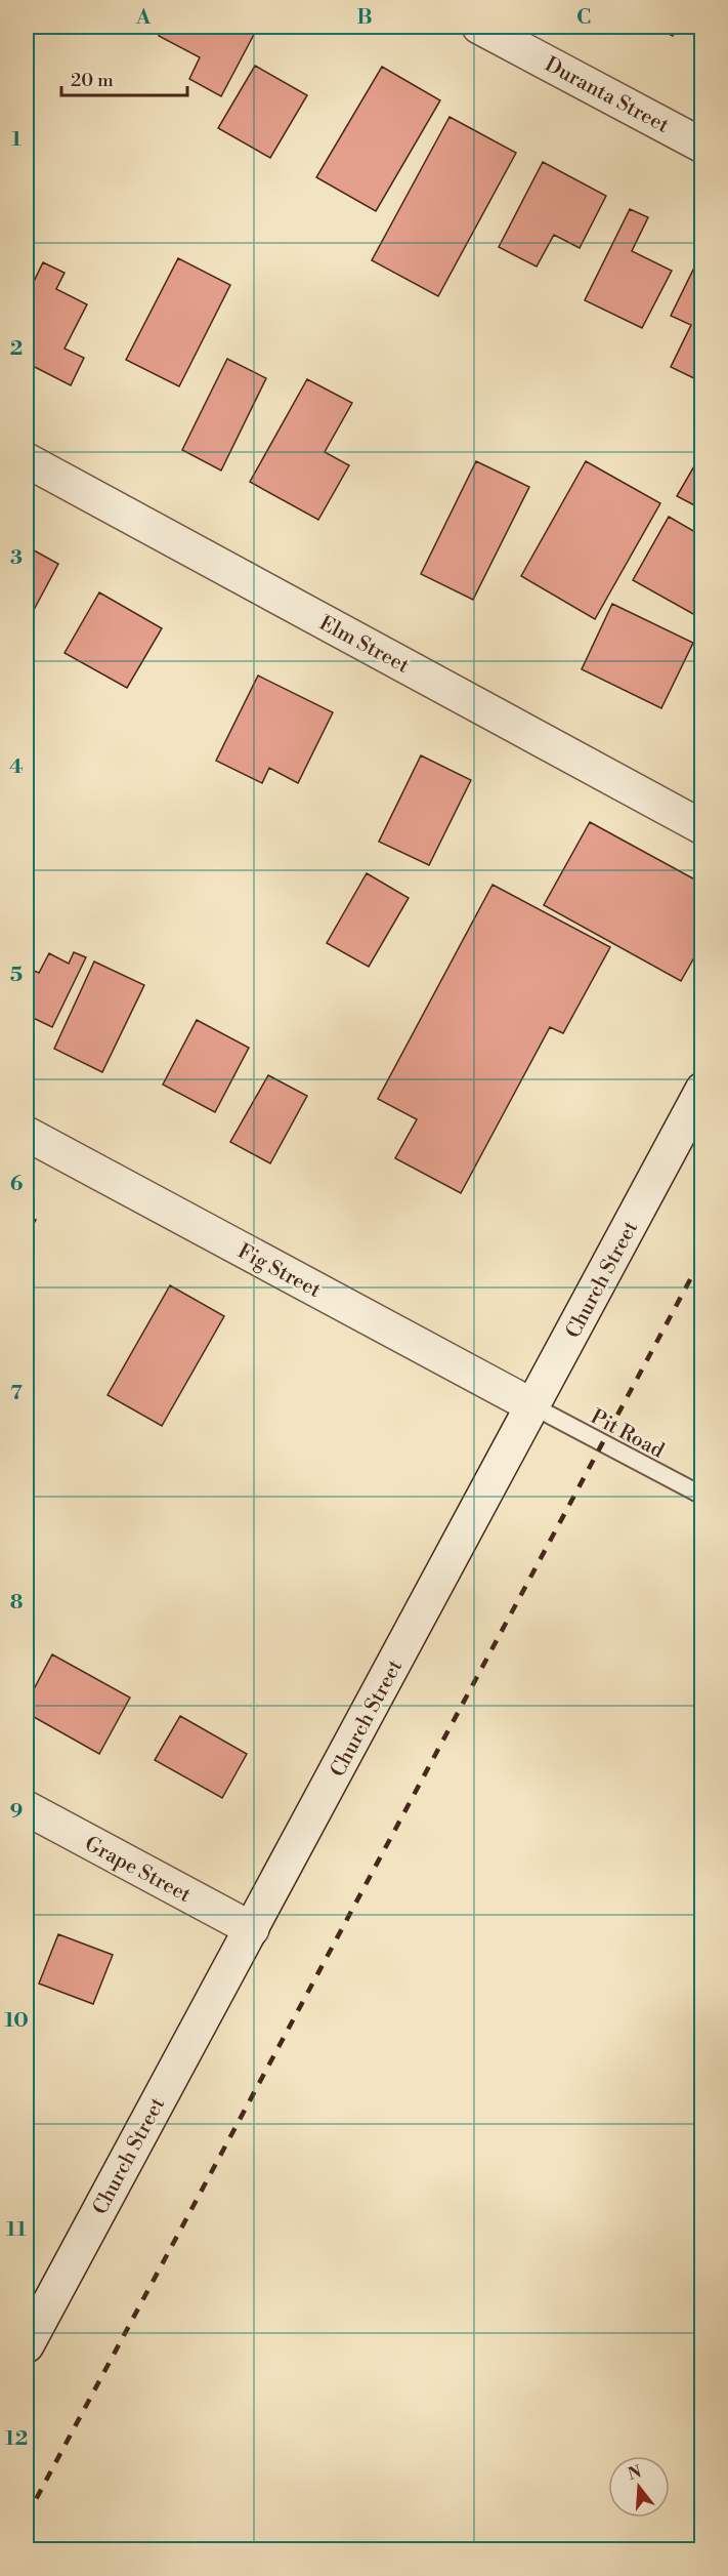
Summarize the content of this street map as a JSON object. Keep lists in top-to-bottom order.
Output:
{
  "streets": {
    "street": [
      "Duranta Street",
      "Elm Street",
      "Fig Street",
      "Church Street",
      "Grape Street"
    ],
    "lane": ["Pit Road"]
  },
  "crossings": [
    ["Fig Street", "Church Street"],
    ["Fig Street", "Pit Road"],
    ["Church Street", "Pit Road"],
    ["Church Street", "Grape Street"]
  ],
  "scale_bar": "20 m",
  "north": "top",
  "grid": {
    "columns": ["A", "B", "C"],
    "rows": [
      "1",
      "2",
      "3",
      "4",
      "5",
      "6",
      "7",
      "8",
      "9",
      "10",
      "11",
      "12"
    ]
  }
}
